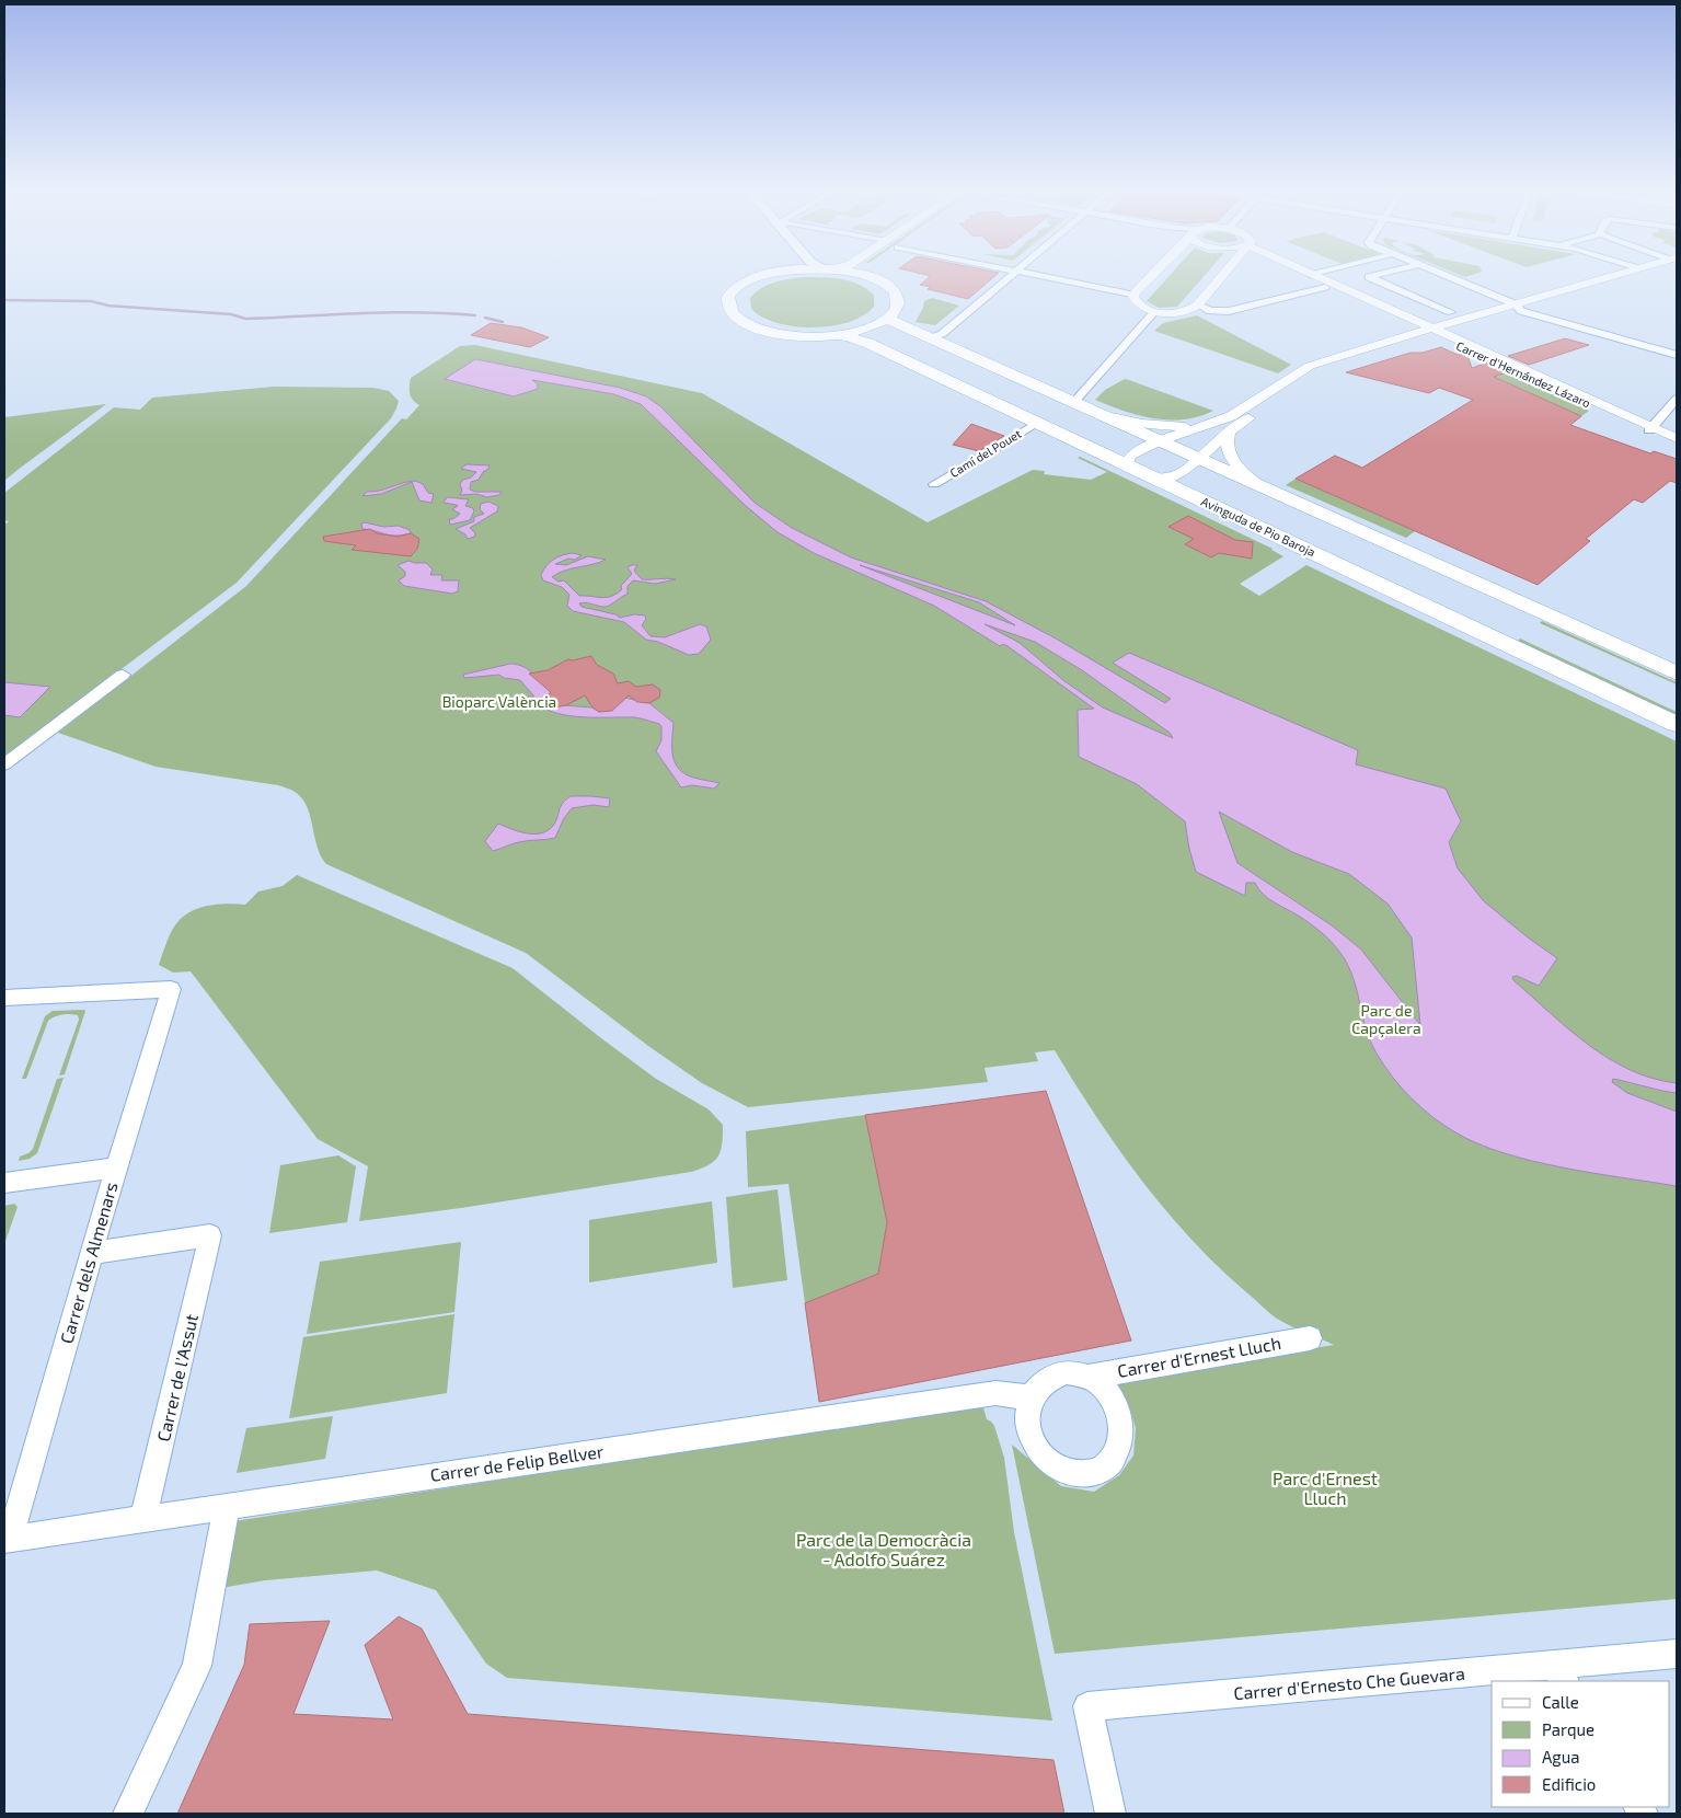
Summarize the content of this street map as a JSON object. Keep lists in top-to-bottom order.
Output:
{
  "streets": {
    "main road": ["Avinguda de Pio Baroja"],
    "street": [
      "Carrer d'Hernández Lázaro",
      "Camí del Pouet",
      "Carrer dels Almenars",
      "Carrer d'Ernest Lluch",
      "Carrer de l'Assut",
      "Carrer de Felip Bellver",
      "Carrer d'Ernesto Che Guevara"
    ]
  },
  "crossings": [
    ["Camí del Pouet", "Avinguda de Pio Baroja"],
    ["Carrer dels Almenars", "Carrer de Felip Bellver"],
    ["Carrer d'Ernest Lluch", "Carrer de Felip Bellver"],
    ["Carrer de l'Assut", "Carrer de Felip Bellver"]
  ],
  "parks": [
    "Bioparc València",
    "Parc de Capçalera",
    "Parc d'Ernest Lluch",
    "Parc de la Democràcia - Adolfo Suárez"
  ],
  "legend": [
    "Calle",
    "Parque",
    "Agua",
    "Edificio"
  ]
}
